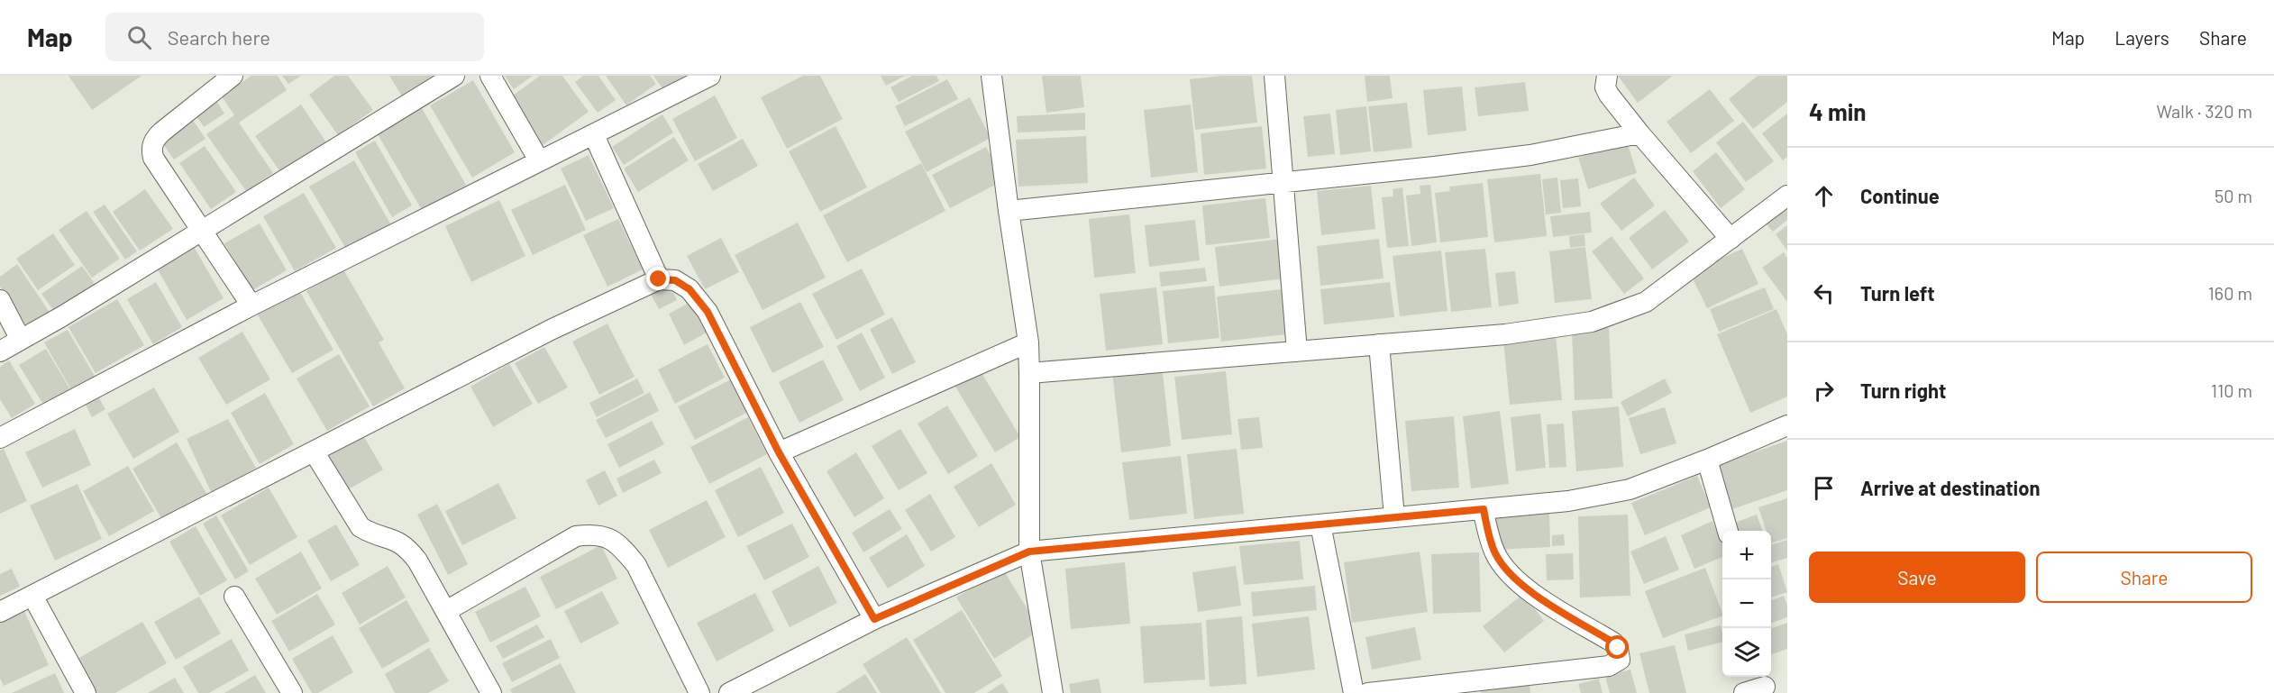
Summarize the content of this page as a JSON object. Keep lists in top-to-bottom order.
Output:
{
  "page": {
    "header": "Map",
    "search": "Search here",
    "nav": ["Map", "Layers", "Share"],
    "heading": ["4 min", "Walk · 320 m"],
    "list": [
      ["Continue", "50 m"],
      ["Turn left", "160 m"],
      ["Turn right", "110 m"],
      "Arrive at destination"
    ],
    "map_buttons": ["+", "−"],
    "buttons": ["Save", "Share"]
  }
}
